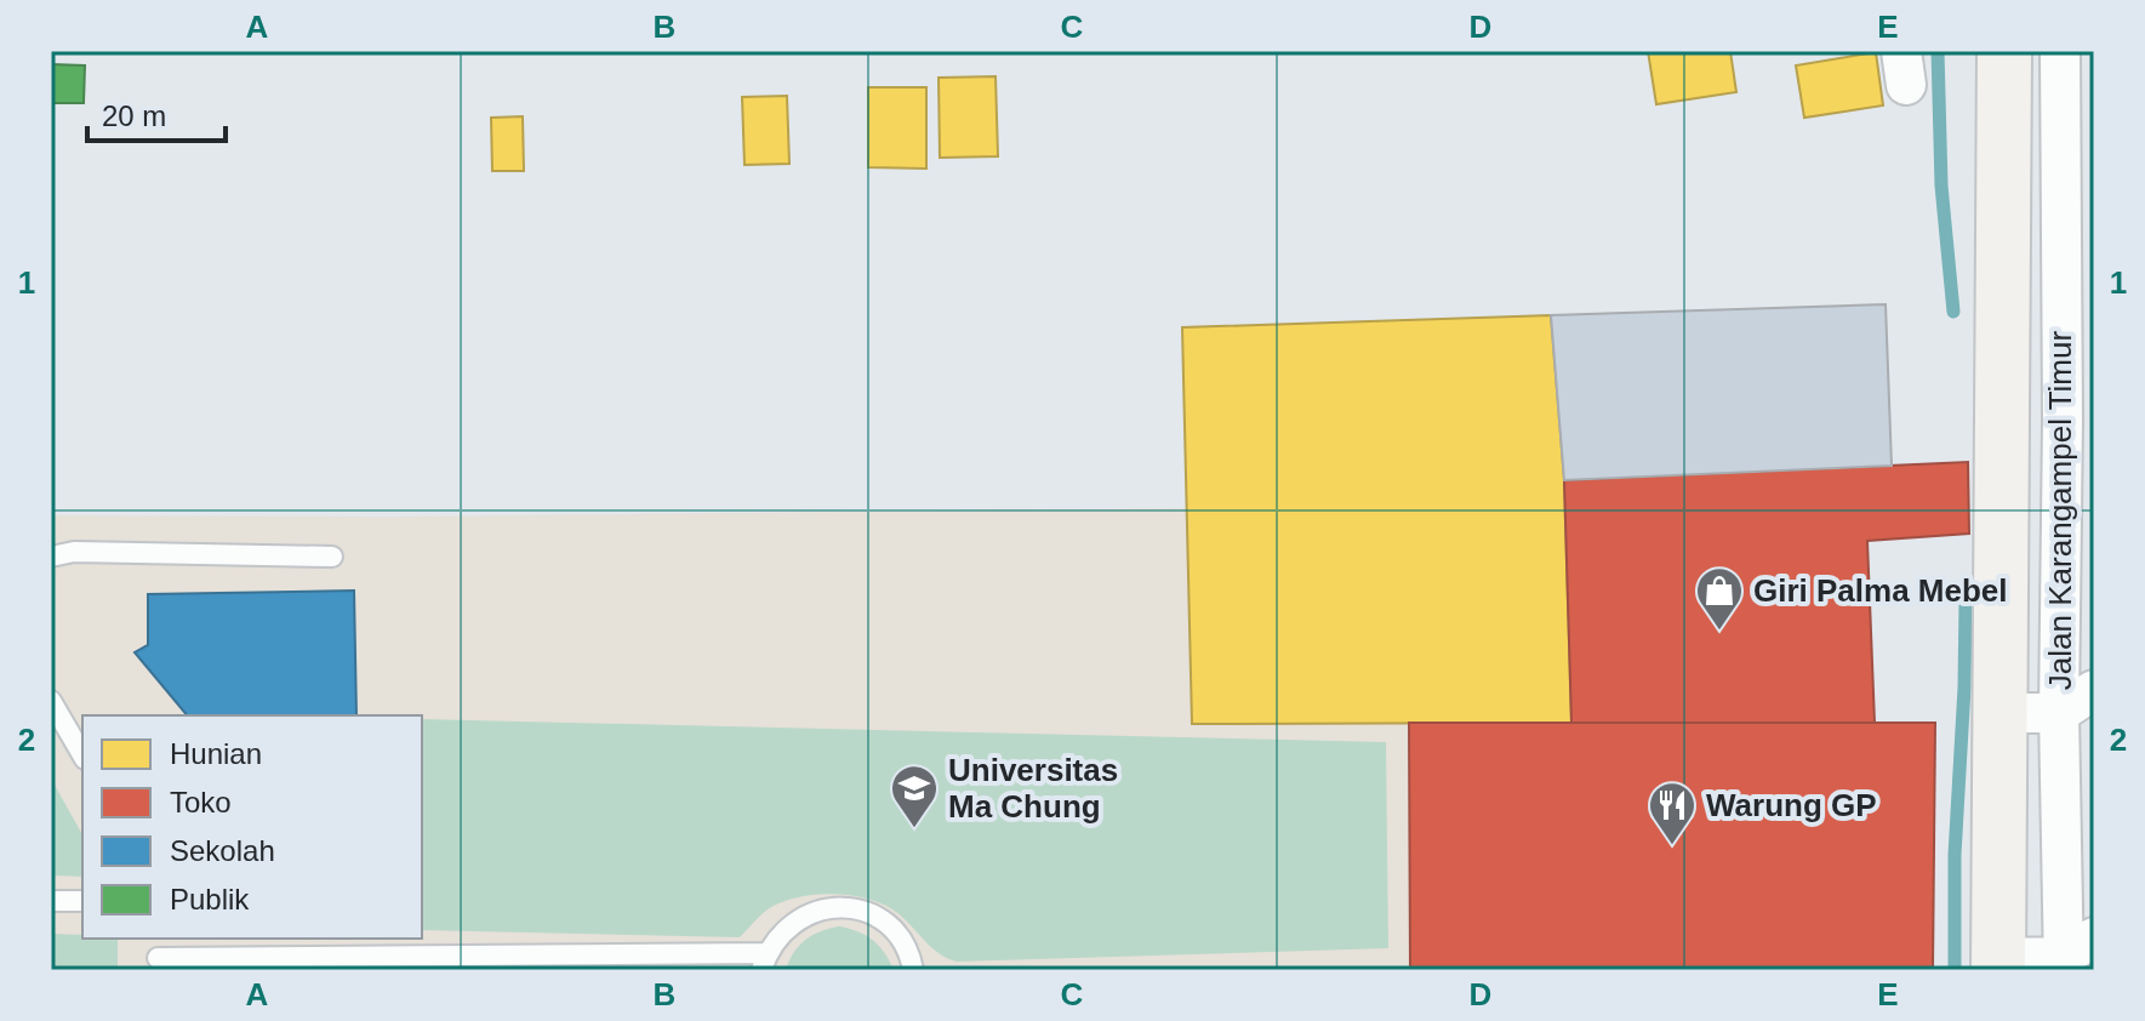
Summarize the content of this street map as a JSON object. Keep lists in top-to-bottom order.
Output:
{
  "streets": {
    "street": ["Jalan Karangampel Timur"]
  },
  "places": {
    "shop": ["Giri Palma Mebel"],
    "school or university": ["Universitas Ma Chung"],
    "restaurant": ["Warung GP"]
  },
  "legend": [
    "Hunian",
    "Toko",
    "Sekolah",
    "Publik"
  ],
  "scale_bar": "20 m",
  "grid": {
    "columns": [
      "A",
      "B",
      "C",
      "D",
      "E"
    ],
    "rows": ["1", "2"]
  }
}
